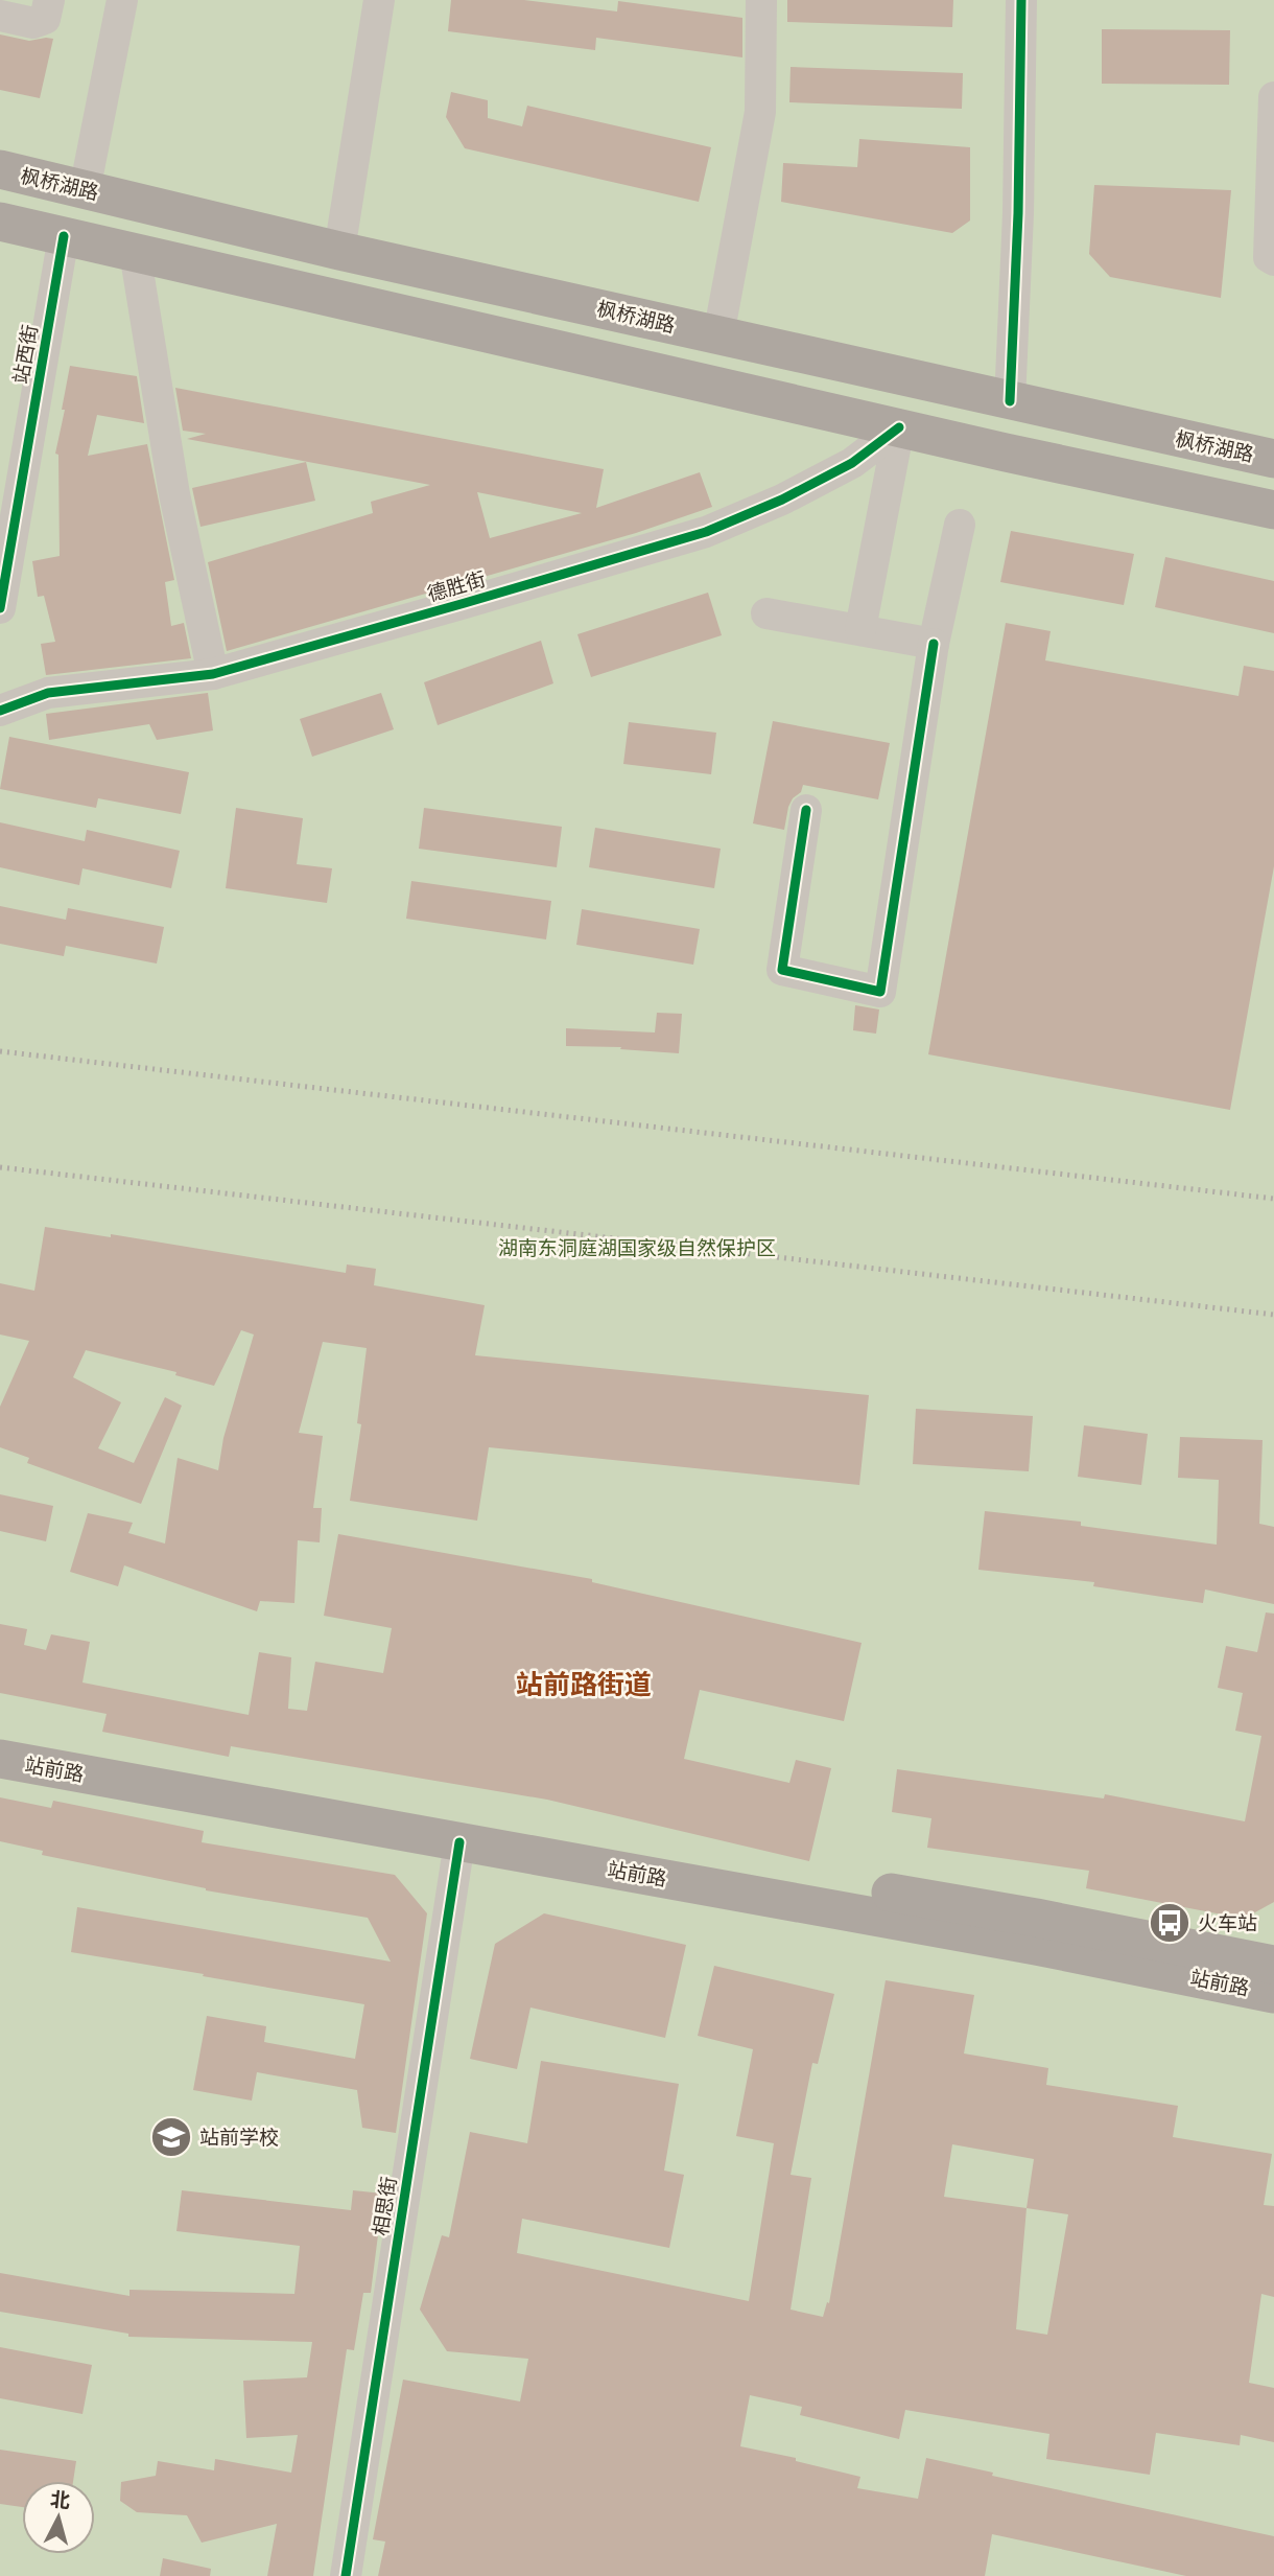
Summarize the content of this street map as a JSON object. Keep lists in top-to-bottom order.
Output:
{
  "streets": {
    "main road": ["枫桥湖路", "站前路"],
    "street": ["站西街", "德胜街", "相思街"]
  },
  "crossings": [
    ["站前路", "相思街"]
  ],
  "districts": ["站前路街道"],
  "parks": ["湖南东洞庭湖国家级自然保护区"],
  "places": {
    "bus stop": ["火车站"],
    "school or university": ["站前学校"]
  },
  "north": "top"
}
